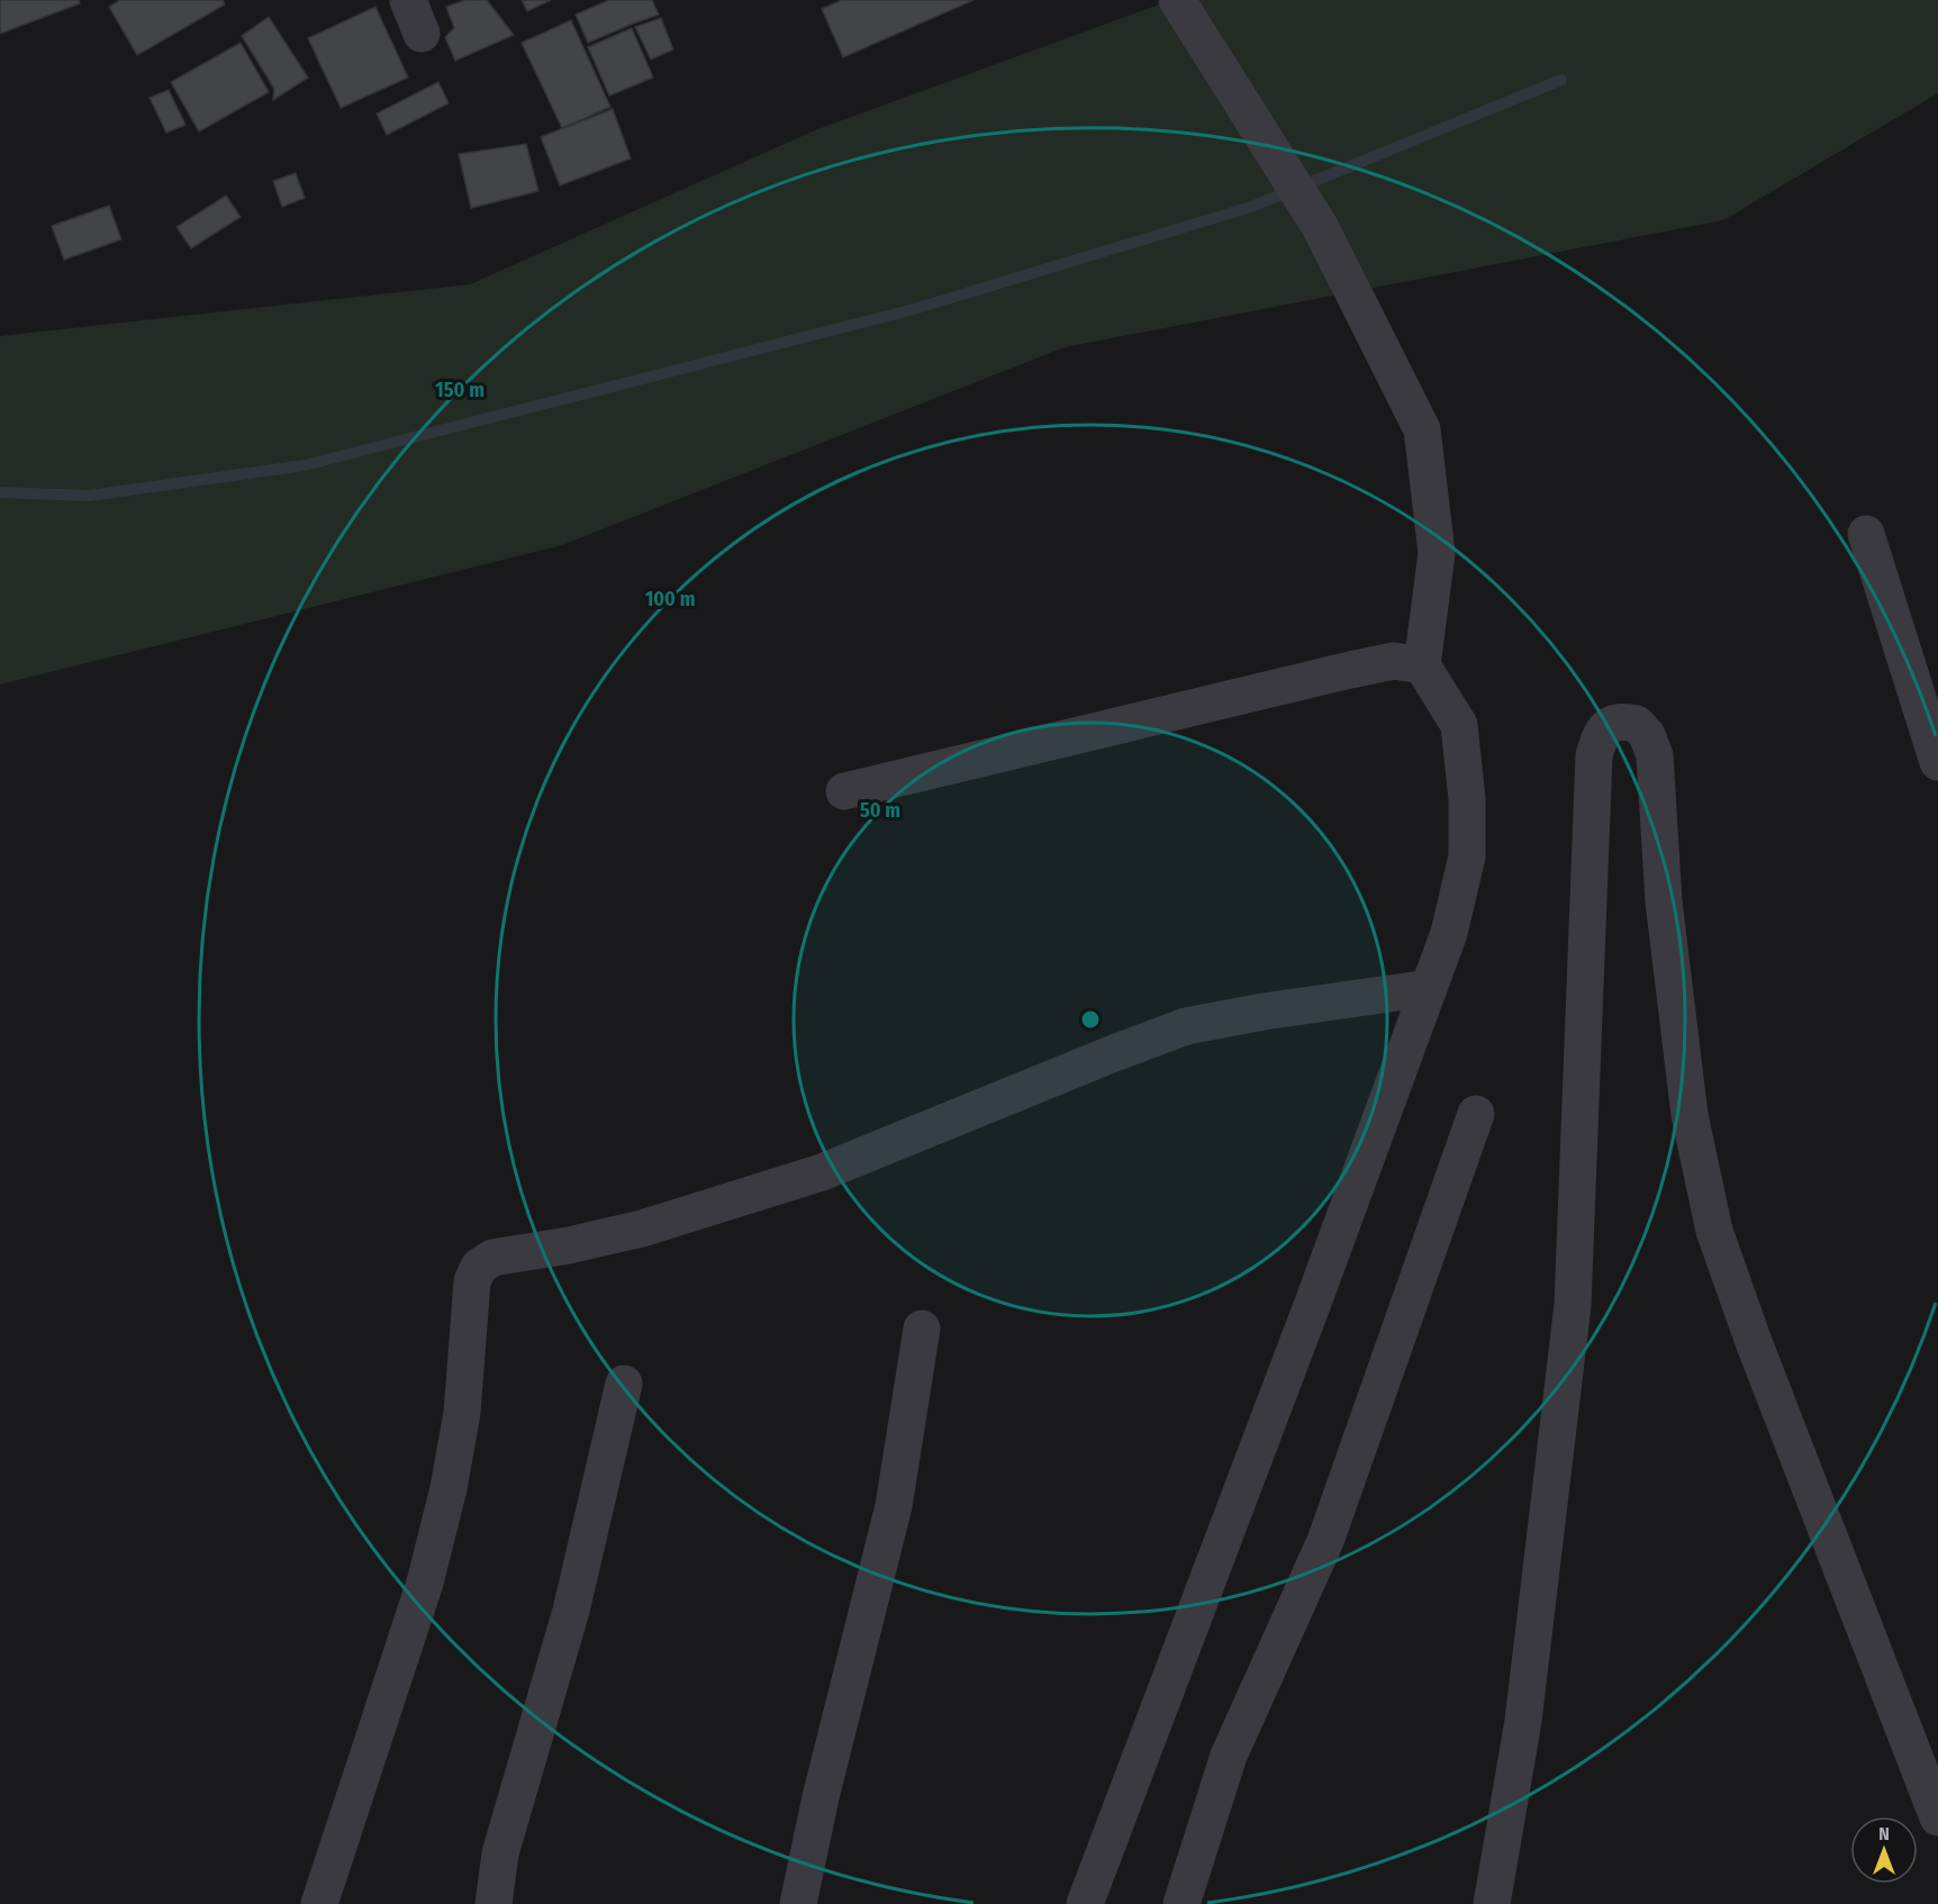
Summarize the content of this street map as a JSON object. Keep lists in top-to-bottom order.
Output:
{
  "north": "top",
  "rings": ["150 m", "100 m", "50 m"]
}
